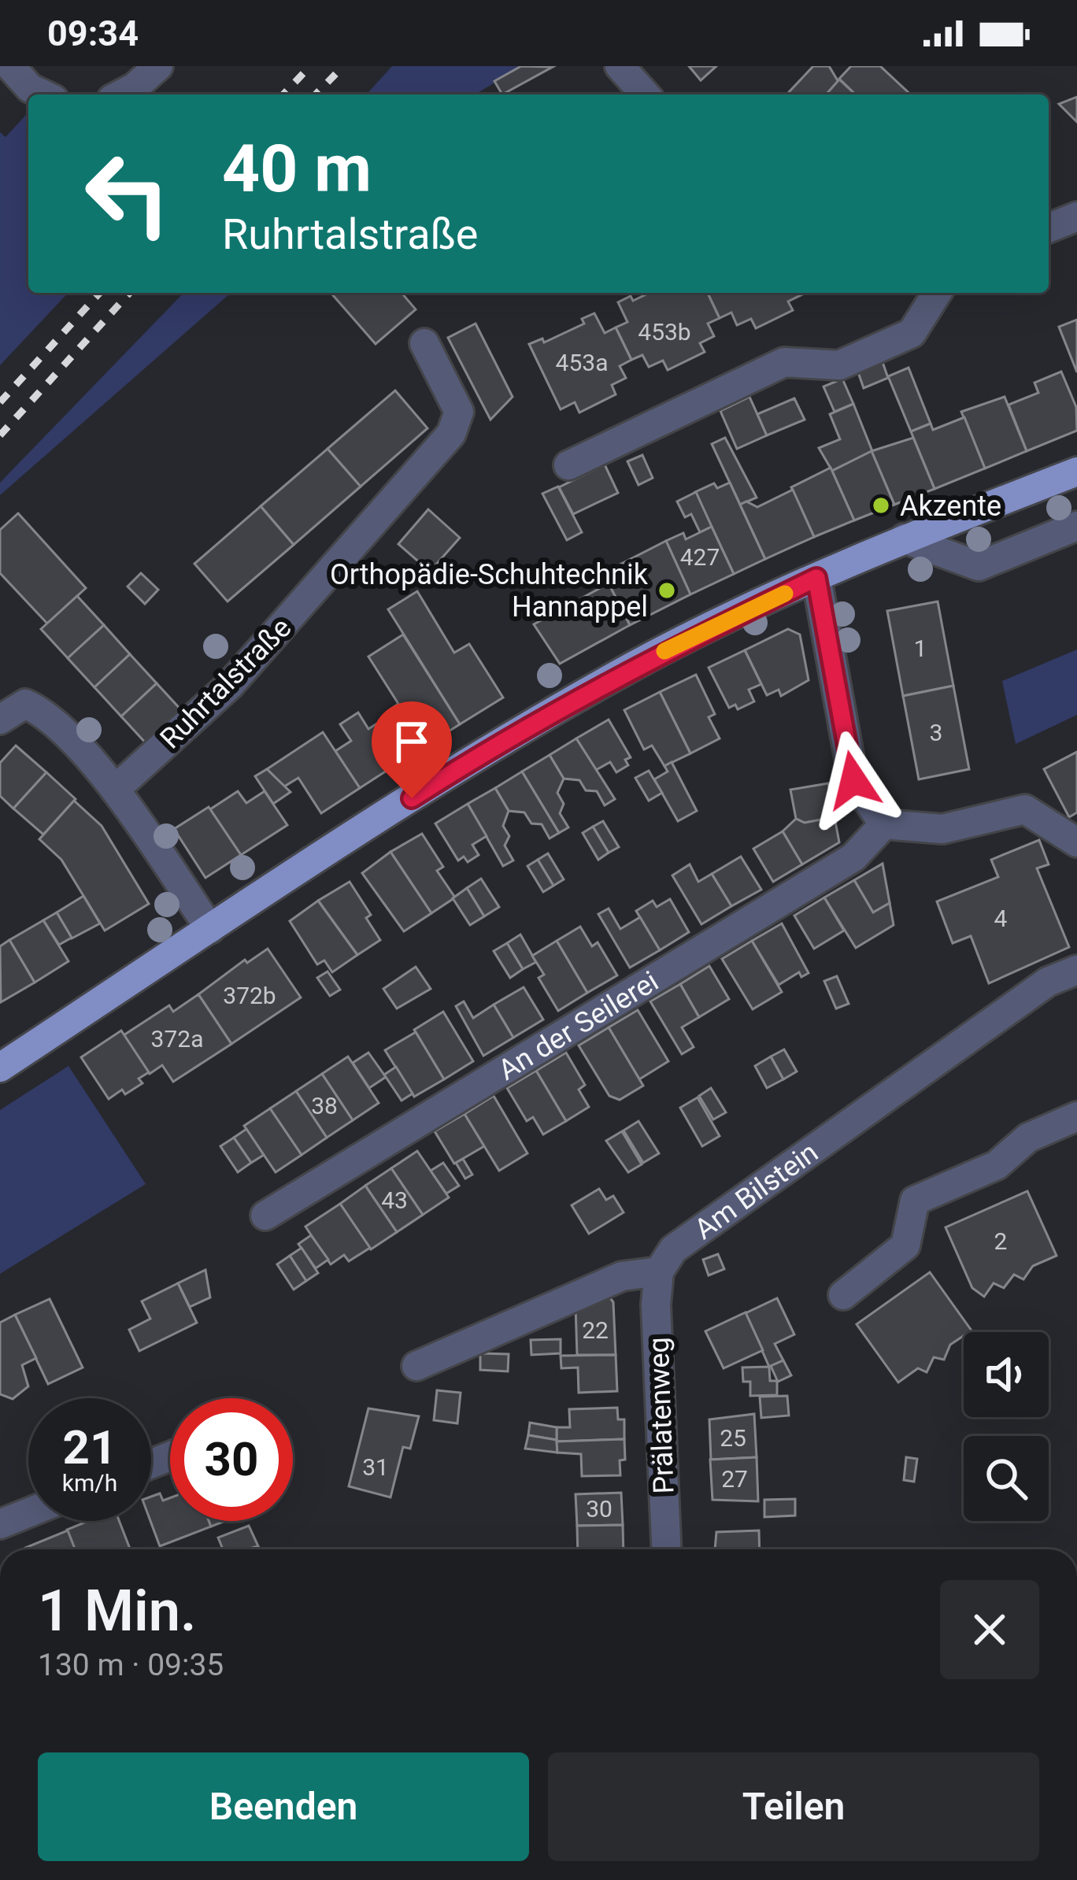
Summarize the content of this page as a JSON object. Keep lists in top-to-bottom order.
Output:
{
  "streets": {
    "street": [
      "Ruhrtalstraße",
      "An der Seilerei",
      "Am Bilstein",
      "Prälatenweg"
    ]
  },
  "crossings": [
    ["Am Bilstein", "Prälatenweg"]
  ],
  "places": ["Akzente", "Orthopädie-Schuhtechnik Hannappel"],
  "house_numbers": [
    "453b",
    "453a",
    "427",
    "1",
    "3",
    "4",
    "372b",
    "372a",
    "38",
    "43",
    "2",
    "22",
    "25",
    "31",
    "27",
    "30"
  ],
  "page": {
    "status": "09:34",
    "turn": ["40 m", "Ruhrtalstraße"],
    "speed": "21 km/h",
    "limit": "30",
    "heading": ["1 Min.", "130 m · 09:35"],
    "buttons": ["Beenden", "Teilen"]
  }
}
